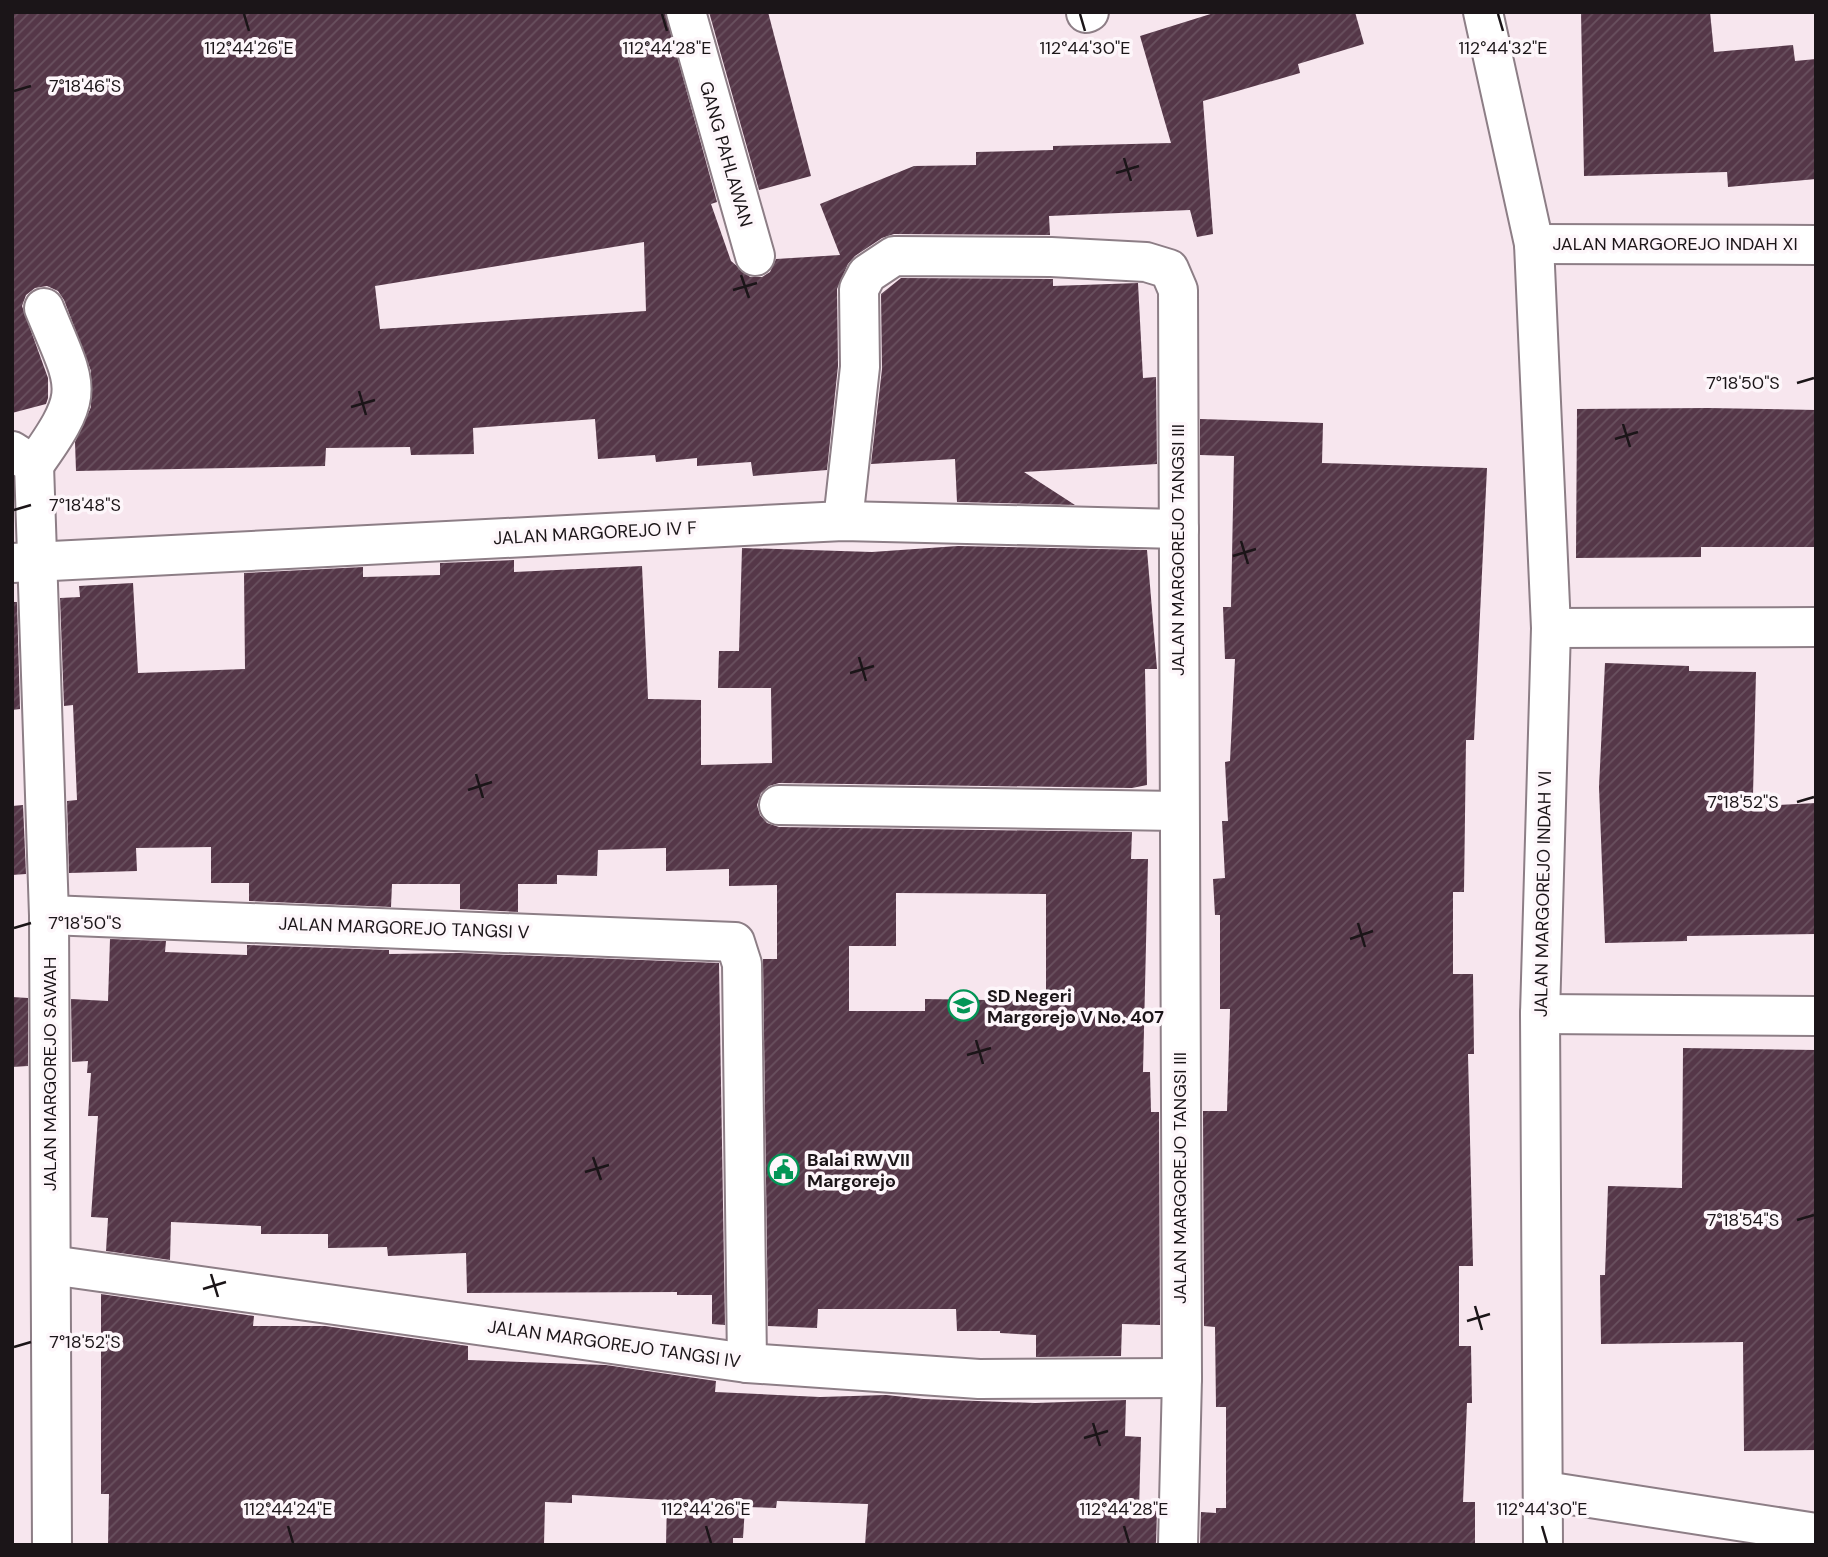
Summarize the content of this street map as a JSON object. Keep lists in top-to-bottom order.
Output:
{
  "streets": {
    "street": [
      "GANG PAHLAWAN",
      "JALAN MARGOREJO INDAH XI",
      "JALAN MARGOREJO IV F",
      "JALAN MARGOREJO TANGSI III",
      "JALAN MARGOREJO INDAH VI",
      "JALAN MARGOREJO TANGSI V",
      "JALAN MARGOREJO SAWAH",
      "JALAN MARGOREJO TANGSI IV"
    ]
  },
  "crossings": [
    ["JALAN MARGOREJO INDAH XI", "JALAN MARGOREJO INDAH VI"],
    ["JALAN MARGOREJO IV F", "JALAN MARGOREJO TANGSI III"],
    ["JALAN MARGOREJO IV F", "JALAN MARGOREJO SAWAH"],
    ["JALAN MARGOREJO TANGSI III", "JALAN MARGOREJO TANGSI IV"],
    ["JALAN MARGOREJO TANGSI V", "JALAN MARGOREJO SAWAH"],
    ["JALAN MARGOREJO TANGSI V", "JALAN MARGOREJO TANGSI IV"],
    ["JALAN MARGOREJO SAWAH", "JALAN MARGOREJO TANGSI IV"]
  ],
  "places": {
    "school or university": ["SD Negeri Margorejo V No. 407"],
    "public building": ["Balai RW VII Margorejo"]
  },
  "coordinates": [
    "112°44'26\"E",
    "112°44'28\"E",
    "112°44'30\"E",
    "112°44'32\"E",
    "7°18'46\"S",
    "7°18'50\"S",
    "7°18'48\"S",
    "7°18'52\"S",
    "7°18'54\"S",
    "112°44'24\"E"
  ]
}
